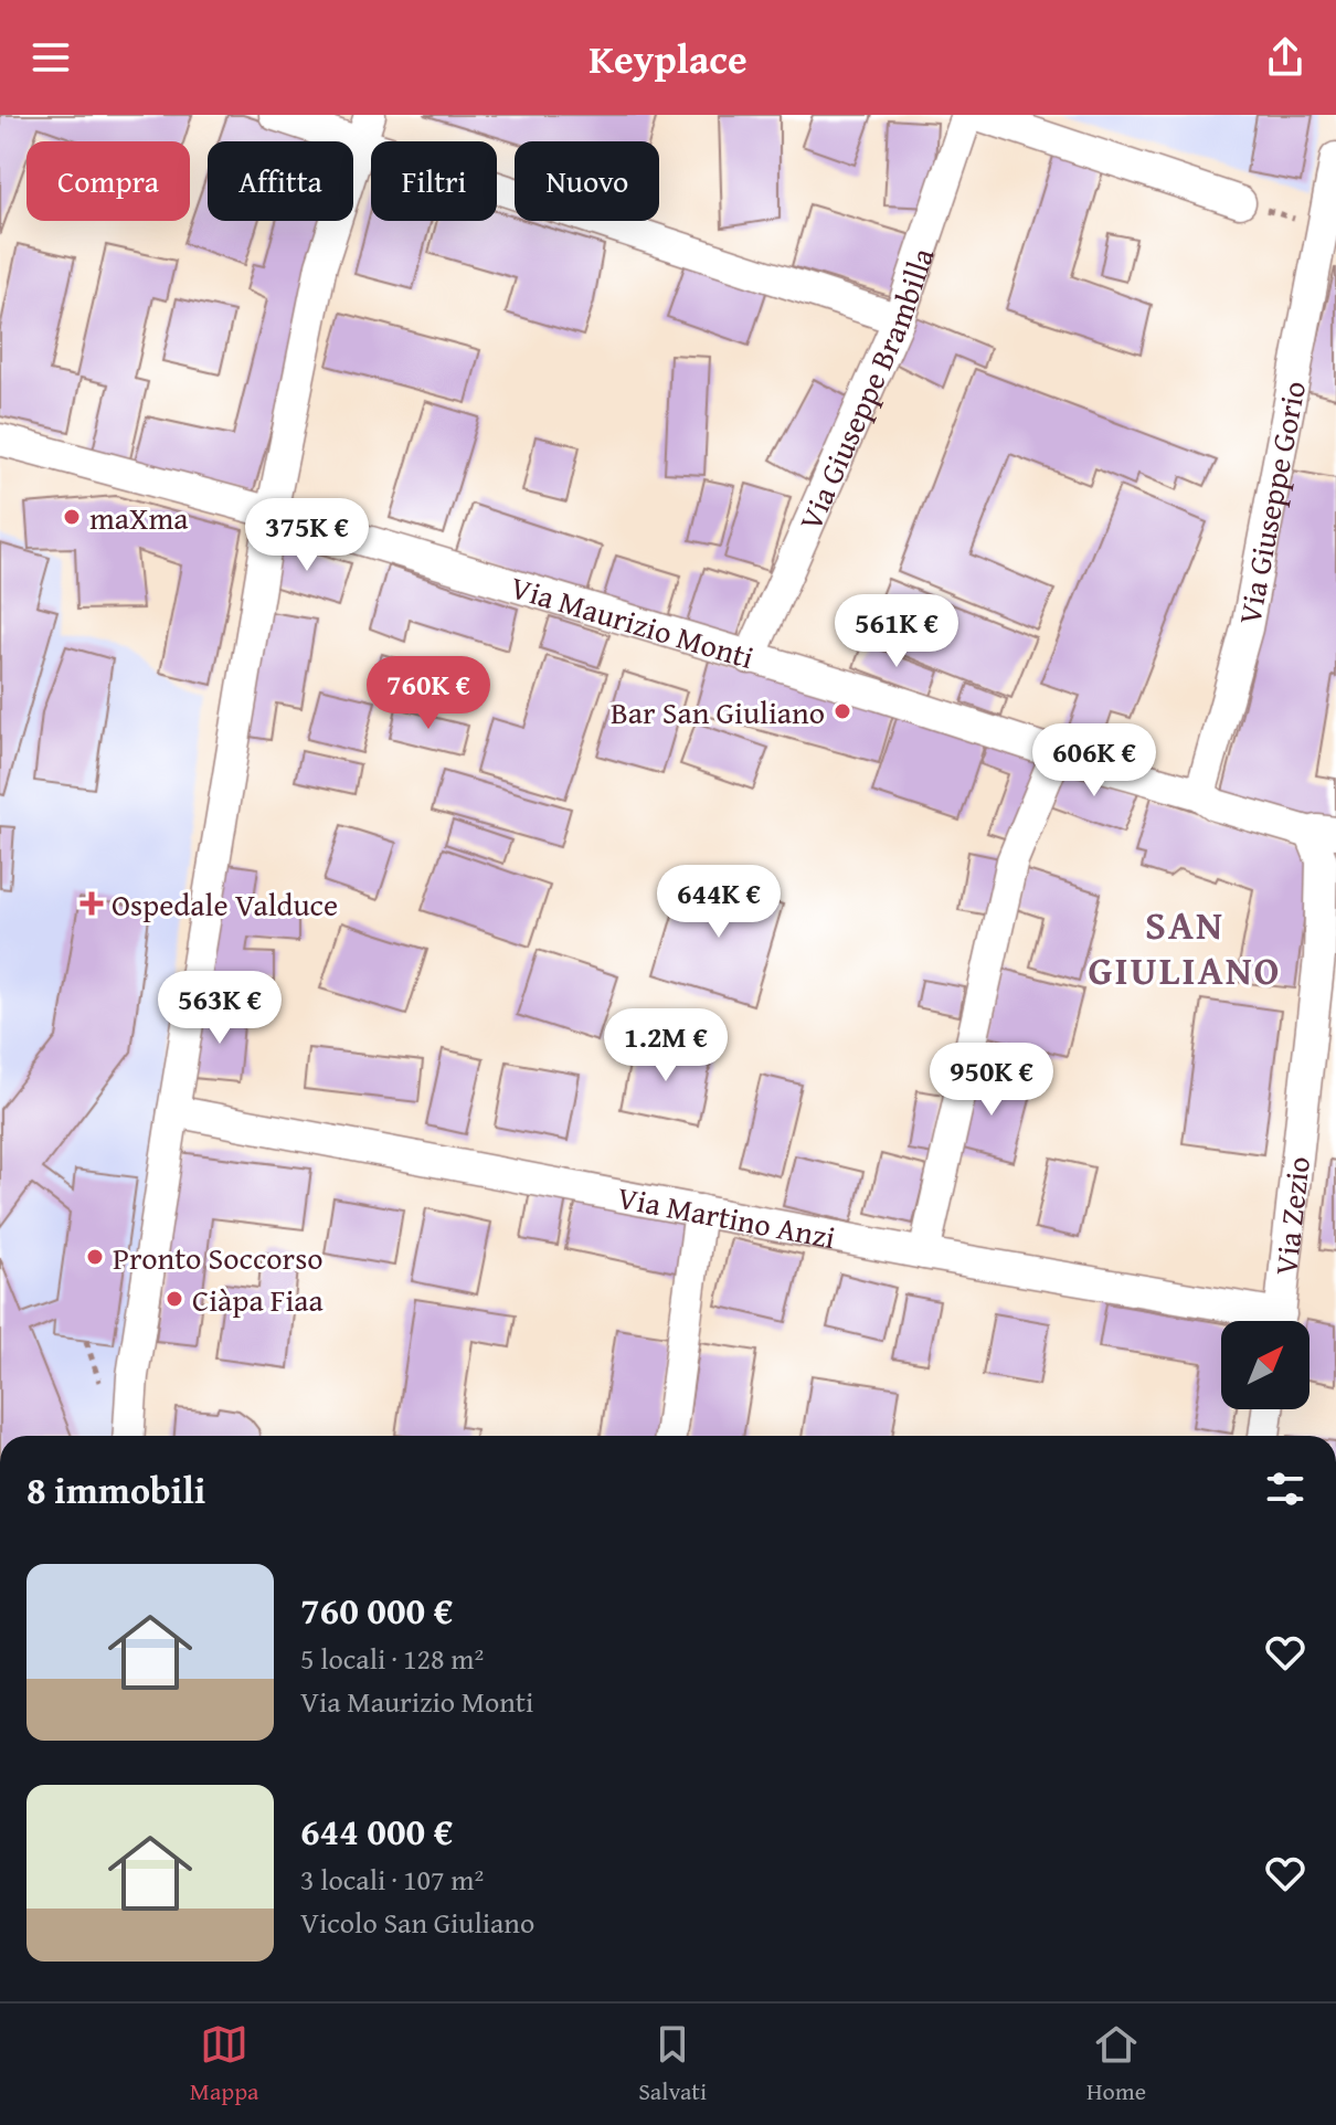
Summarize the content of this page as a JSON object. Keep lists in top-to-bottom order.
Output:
{
  "streets": {
    "street": [
      "Via Giuseppe Brambilla",
      "Via Giuseppe Gorio",
      "Via Maurizio Monti",
      "Via Martino Anzi",
      "Via Zezio"
    ]
  },
  "crossings": [
    ["Via Giuseppe Brambilla", "Via Maurizio Monti"],
    ["Via Giuseppe Gorio", "Via Maurizio Monti"],
    ["Via Maurizio Monti", "Via Zezio"]
  ],
  "districts": ["SAN GIULIANO"],
  "places": {
    "other": [
      "maXma",
      "Bar San Giuliano",
      "Pronto Soccorso",
      "Ciàpa Fiaa"
    ],
    "health": ["Ospedale Valduce"]
  },
  "north": "top right",
  "page": {
    "header": "Keyplace",
    "chip": [
      "Compra",
      "Affitta",
      "Filtri",
      "Nuovo"
    ],
    "price": [
      "375K €",
      "561K €",
      "760K €",
      "606K €",
      "644K €",
      "563K €",
      "1.2M €",
      "950K €"
    ],
    "heading": "8 immobili",
    "list": [
      {
        "name": "760 000 €",
        "note": "5 locali · 128 m² · Via Maurizio Monti"
      },
      {
        "name": "644 000 €",
        "note": "3 locali · 107 m² · Vicolo San Giuliano"
      }
    ],
    "tabs": ["Mappa", "Salvati", "Home"]
  }
}
